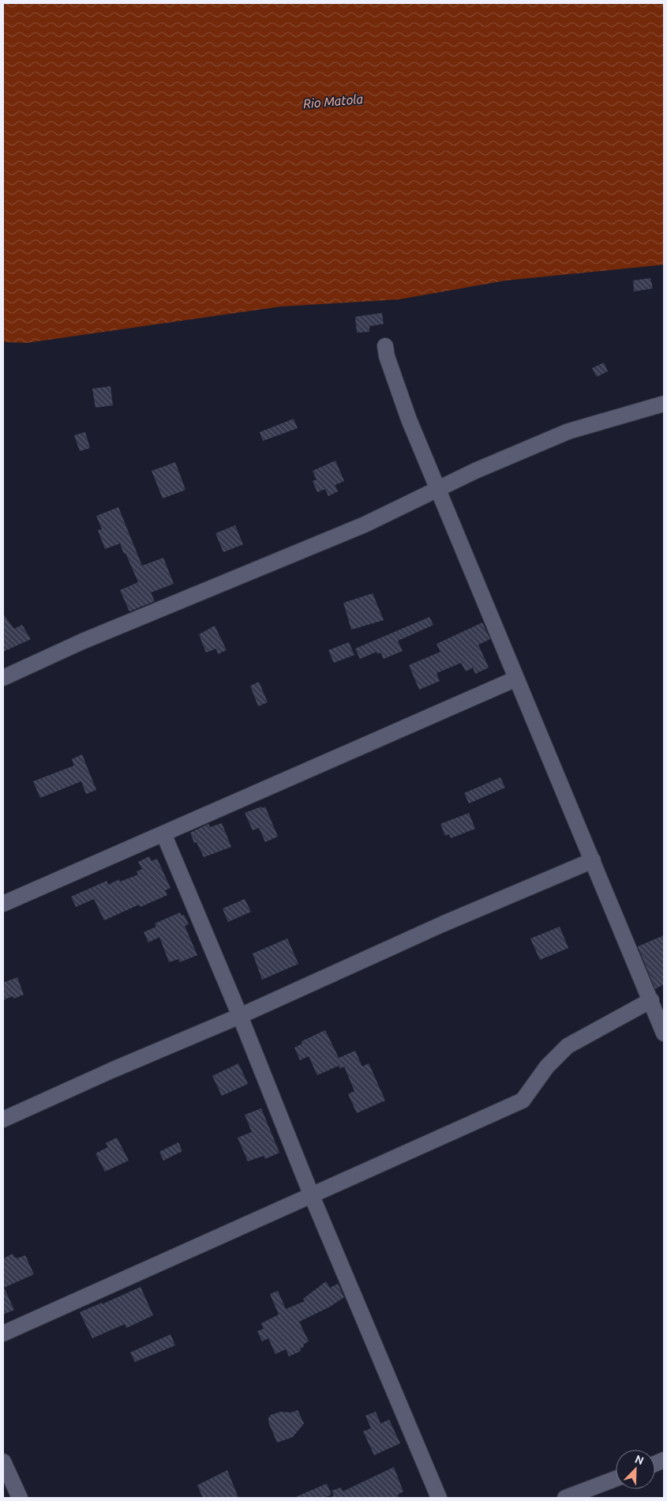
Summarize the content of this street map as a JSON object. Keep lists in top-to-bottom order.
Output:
{
  "water": ["Rio Matola"],
  "north": "top right"
}
